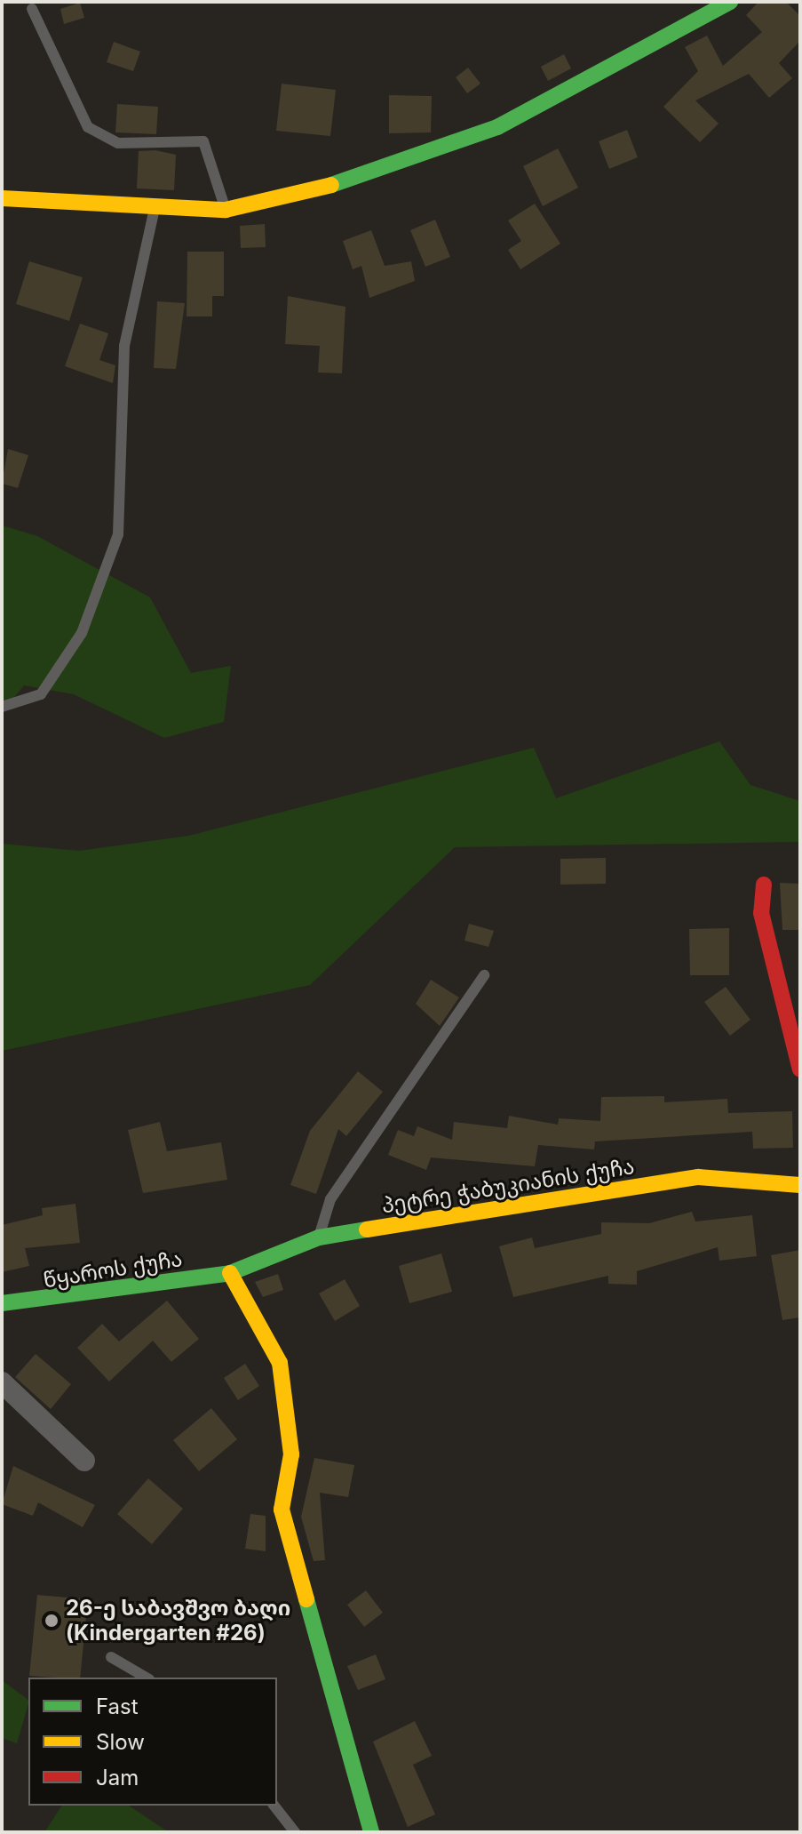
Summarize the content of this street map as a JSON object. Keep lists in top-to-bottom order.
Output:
{
  "streets": {
    "street": ["პეტრე ჭაბუკიანის ქუჩა", "წყაროს ქუჩა"]
  },
  "crossings": [
    ["პეტრე ჭაბუკიანის ქუჩა", "წყაროს ქუჩა"]
  ],
  "places": ["26-ე საბავშვო ბაღი (Kindergarten #26)"],
  "legend": ["Fast", "Slow", "Jam"]
}
